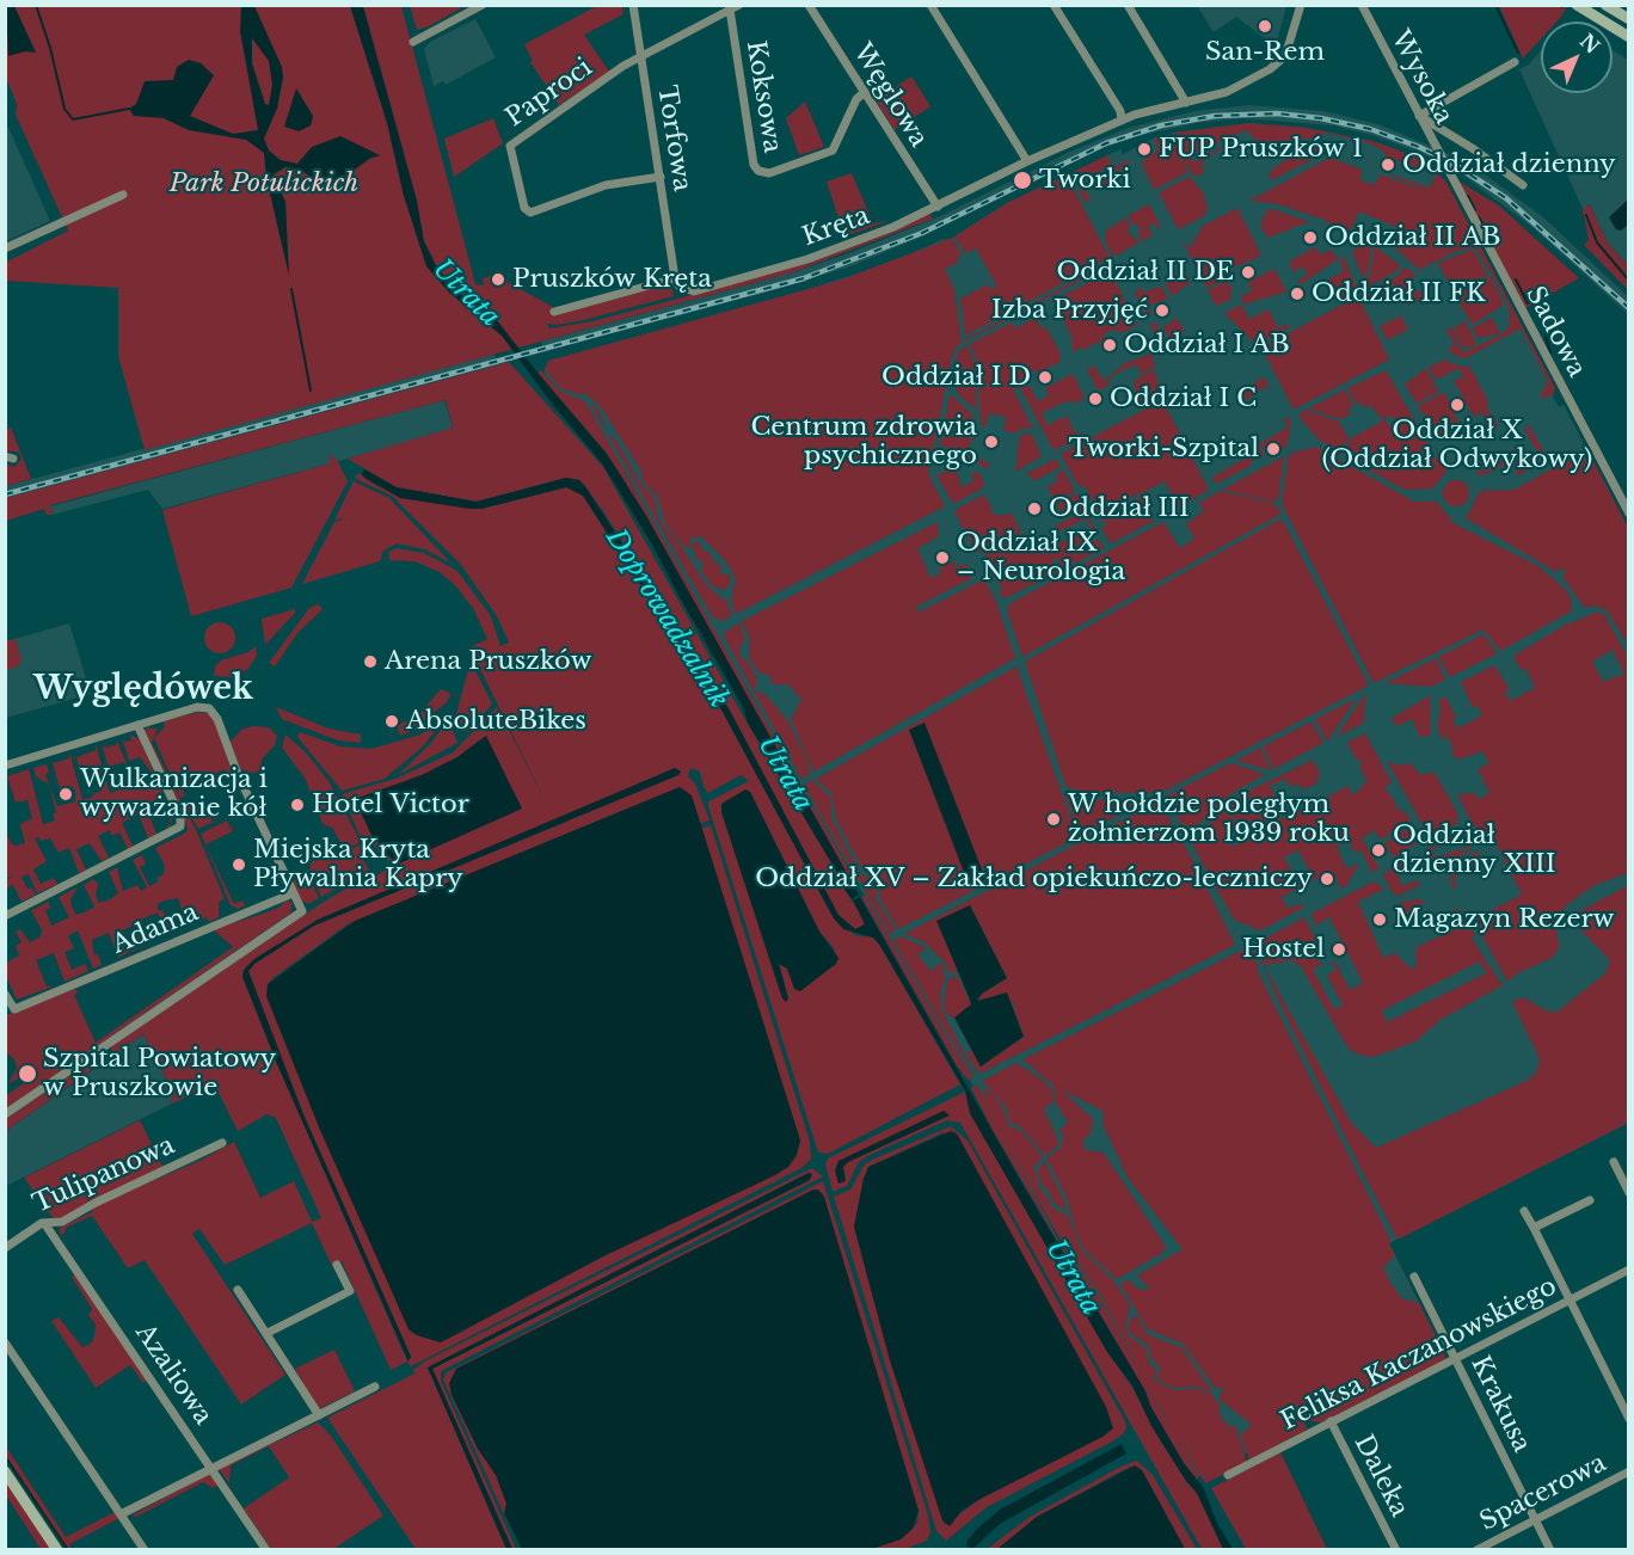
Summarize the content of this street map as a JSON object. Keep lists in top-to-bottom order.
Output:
{
  "streets": {
    "street": [
      "Wysoka",
      "Paproci",
      "Węglowa",
      "Koksowa",
      "Torfowa",
      "Kręta",
      "Sadowa",
      "Adama",
      "Tulipanowa",
      "Feliksa Kaczanowskiego",
      "Azaliowa",
      "Krakusa",
      "Daleka",
      "Spacerowa"
    ]
  },
  "crossings": [
    ["Wysoka", "Sadowa"],
    ["Paproci", "Torfowa"],
    ["Węglowa", "Koksowa"],
    ["Węglowa", "Kręta"],
    ["Torfowa", "Kręta"],
    ["Tulipanowa", "Azaliowa"],
    ["Feliksa Kaczanowskiego", "Krakusa"],
    ["Feliksa Kaczanowskiego", "Daleka"],
    ["Krakusa", "Spacerowa"]
  ],
  "districts": ["Wyględówek"],
  "water": ["Utrata", "Doprowadzalnik"],
  "parks": ["Park Potulickich"],
  "places": [
    "San-Rem",
    "FUP Pruszków 1",
    "Oddział dzienny",
    "Tworki",
    "Oddział II AB",
    "Oddział II DE",
    "Pruszków Kręta",
    "Oddział II FK",
    "Izba Przyjęć",
    "Oddział I AB",
    "Oddział I D",
    "Oddział I C",
    "Oddział X (Oddział Odwykowy)",
    "Centrum zdrowia psychicznego",
    "Tworki-Szpital",
    "Oddział III",
    "Oddział IX – Neurologia",
    "Arena Pruszków",
    "AbsoluteBikes",
    "Wulkanizacja i wyważanie kół",
    "Hotel Victor",
    "W hołdzie poległym żołnierzom 1939 roku",
    "Oddział dzienny XIII",
    "Miejska Kryta Pływalnia Kapry",
    "Oddział XV – Zakład opiekuńczo-leczniczy",
    "Magazyn Rezerw",
    "Hostel",
    "Szpital Powiatowy w Pruszkowie"
  ],
  "north": "top right"
}
